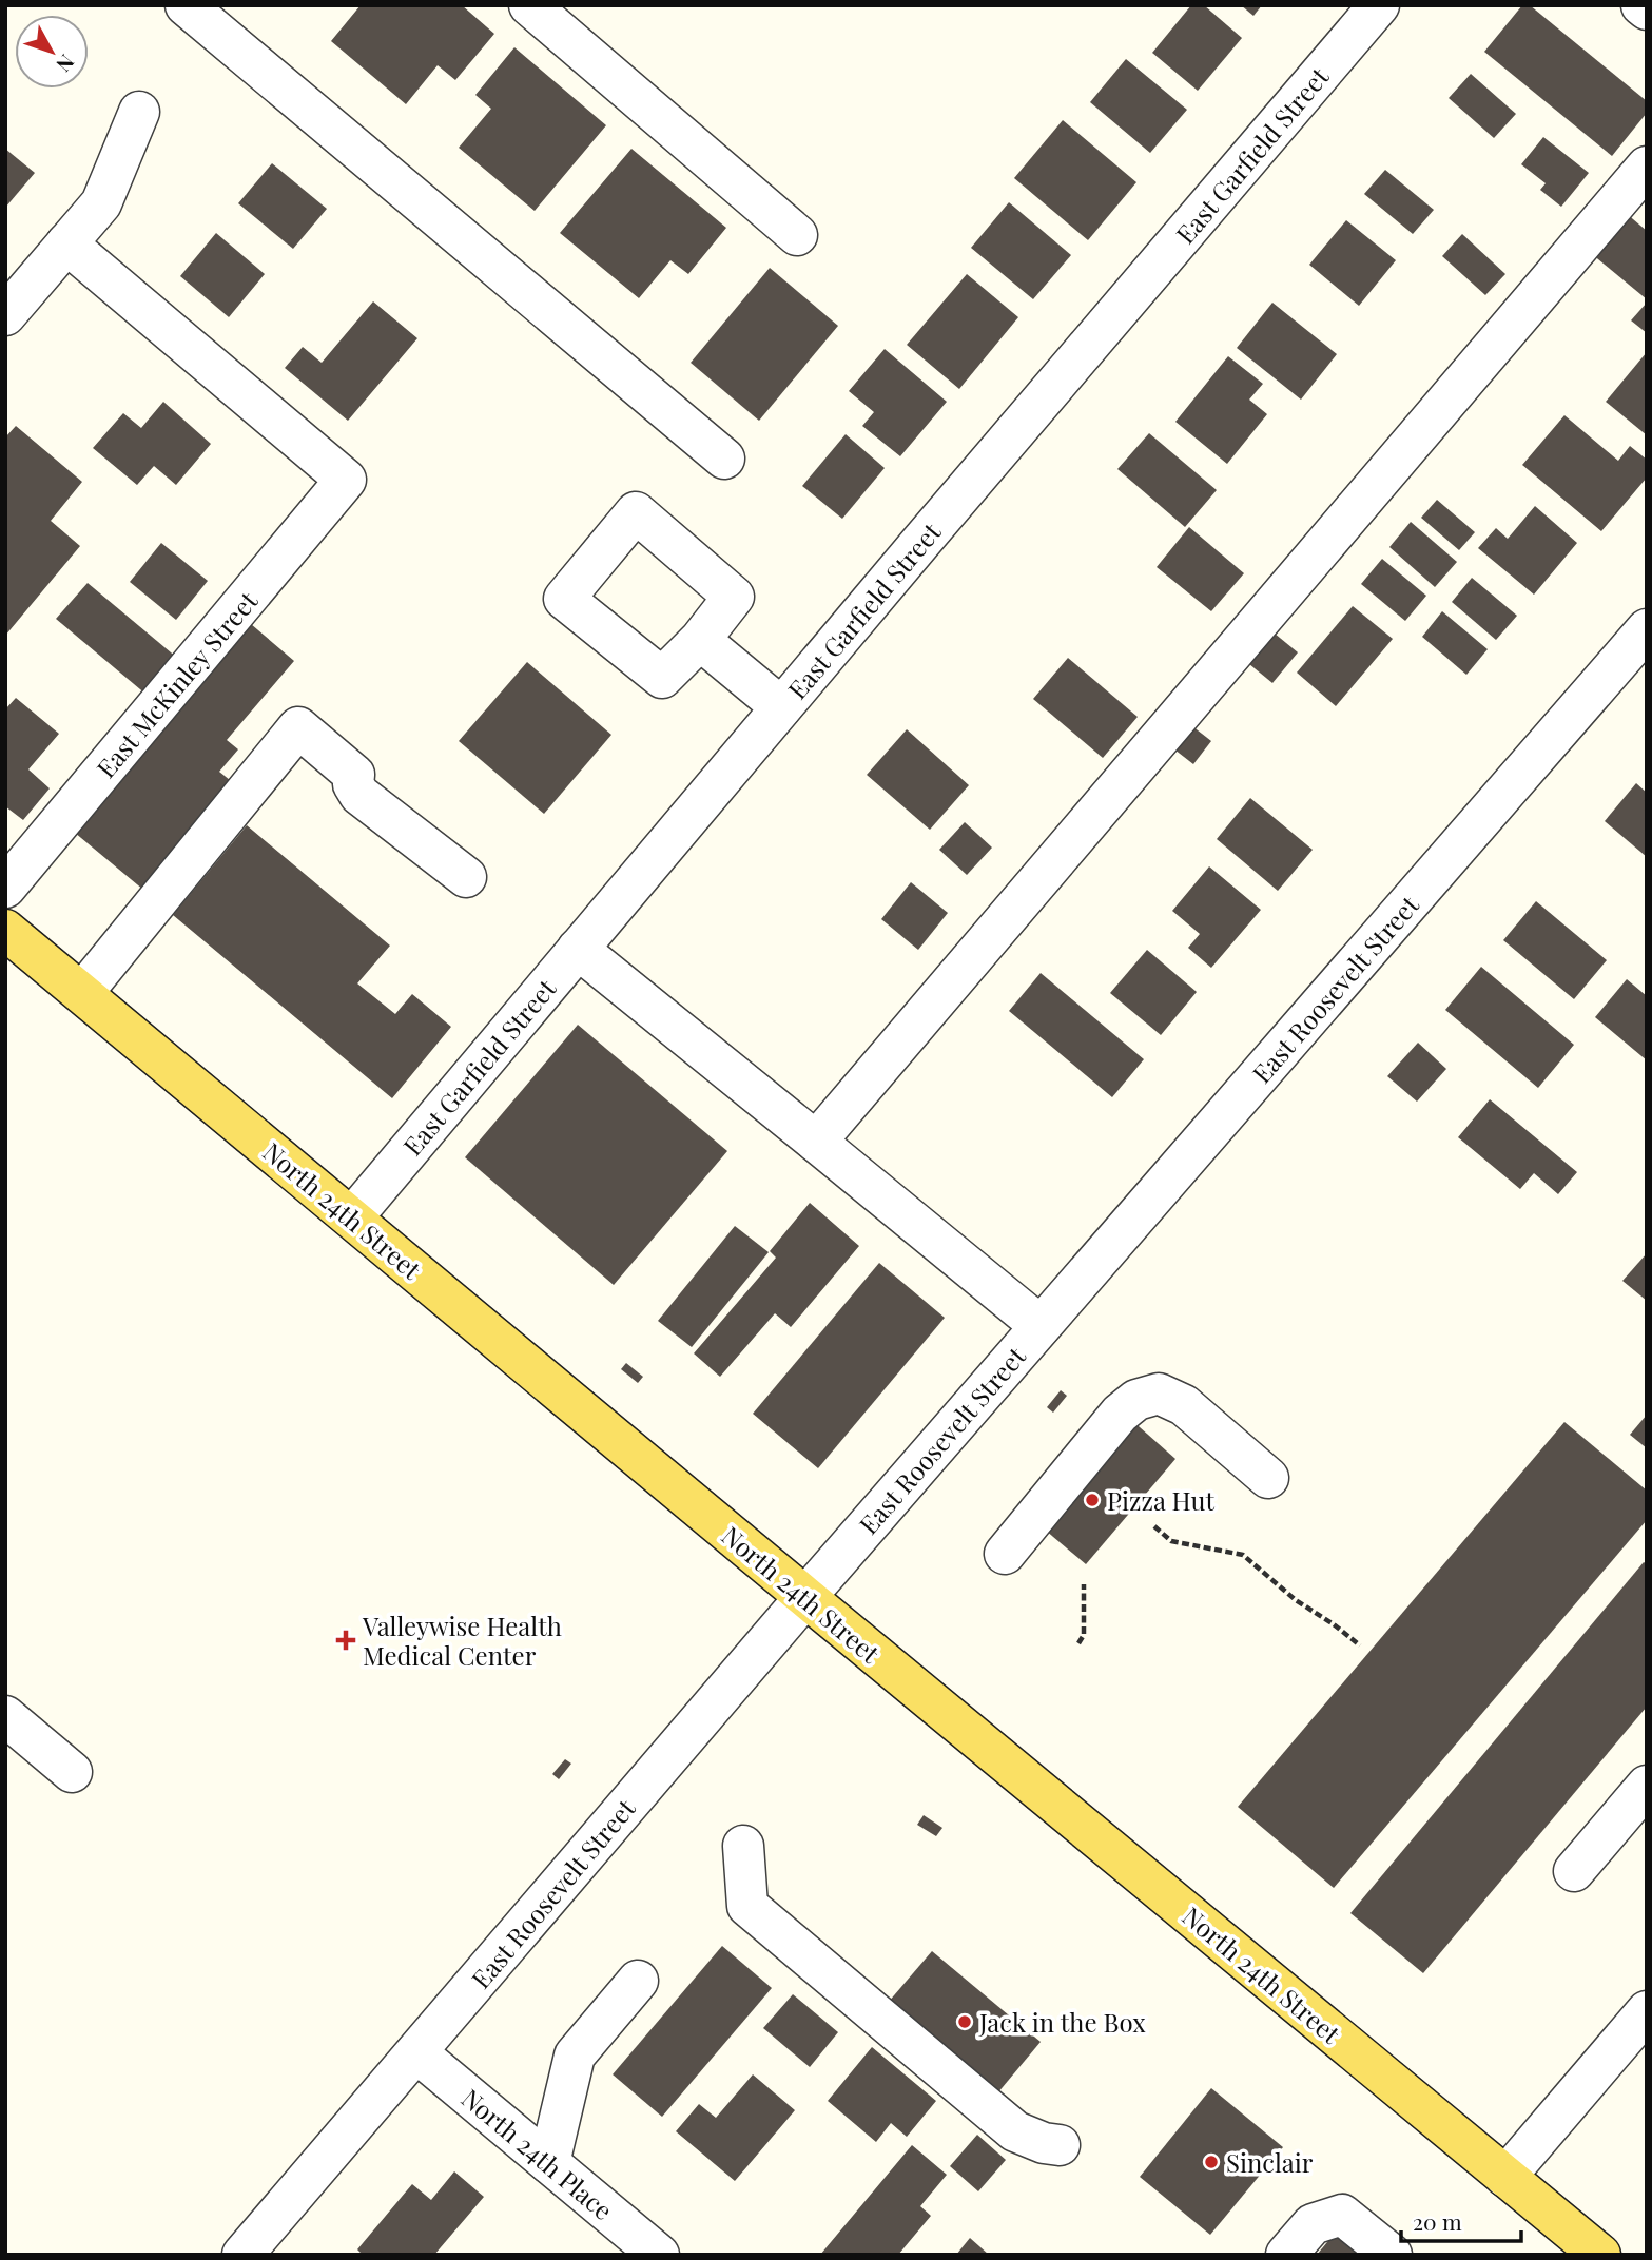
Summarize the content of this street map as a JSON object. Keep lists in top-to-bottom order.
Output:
{
  "streets": {
    "main road": ["North 24th Street"],
    "street": [
      "East Garfield Street",
      "East McKinley Street",
      "East Roosevelt Street",
      "North 24th Place"
    ]
  },
  "crossings": [
    ["East Garfield Street", "North 24th Street"],
    ["East Roosevelt Street", "North 24th Street"],
    ["East Roosevelt Street", "North 24th Place"]
  ],
  "places": {
    "other": ["Pizza Hut", "Jack in the Box", "Sinclair"],
    "health": ["Valleywise Health Medical Center"]
  },
  "scale_bar": "20 m",
  "north": "bottom right"
}
